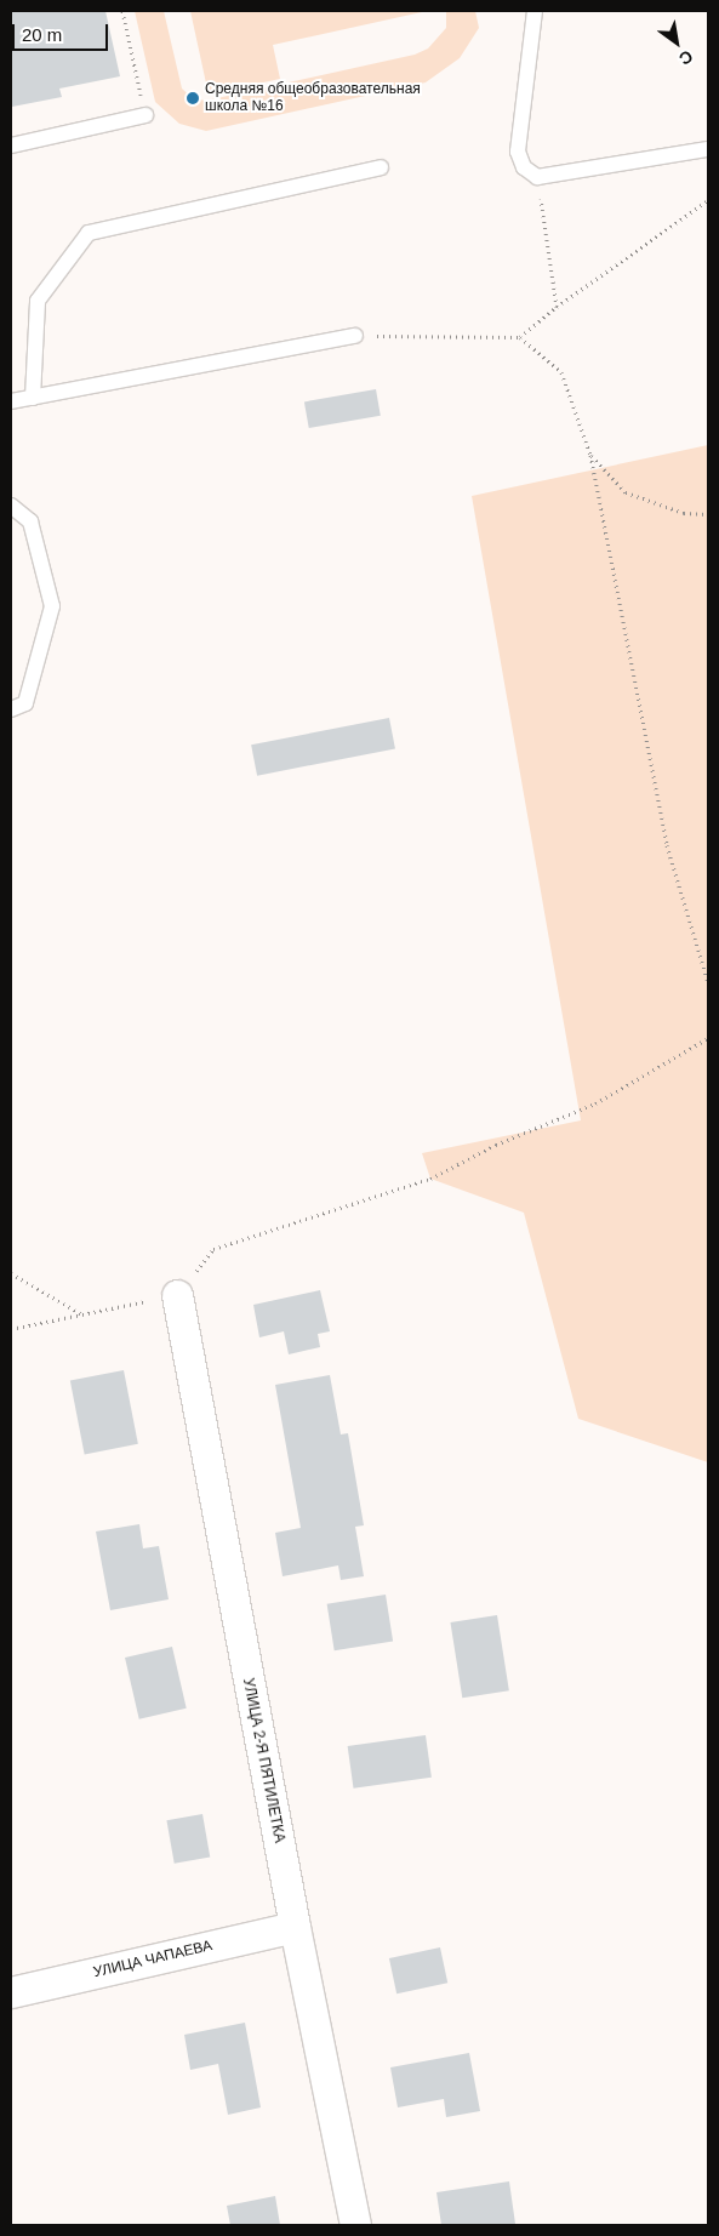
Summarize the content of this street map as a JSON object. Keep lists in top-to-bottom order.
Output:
{
  "streets": {
    "street": ["УЛИЦА 2-Я ПЯТИЛЕТКА", "УЛИЦА ЧАПАЕВА"]
  },
  "crossings": [
    ["УЛИЦА 2-Я ПЯТИЛЕТКА", "УЛИЦА ЧАПАЕВА"]
  ],
  "places": ["Средняя общеобразовательная школа №16"],
  "scale_bar": "20 m",
  "north": "bottom right"
}
